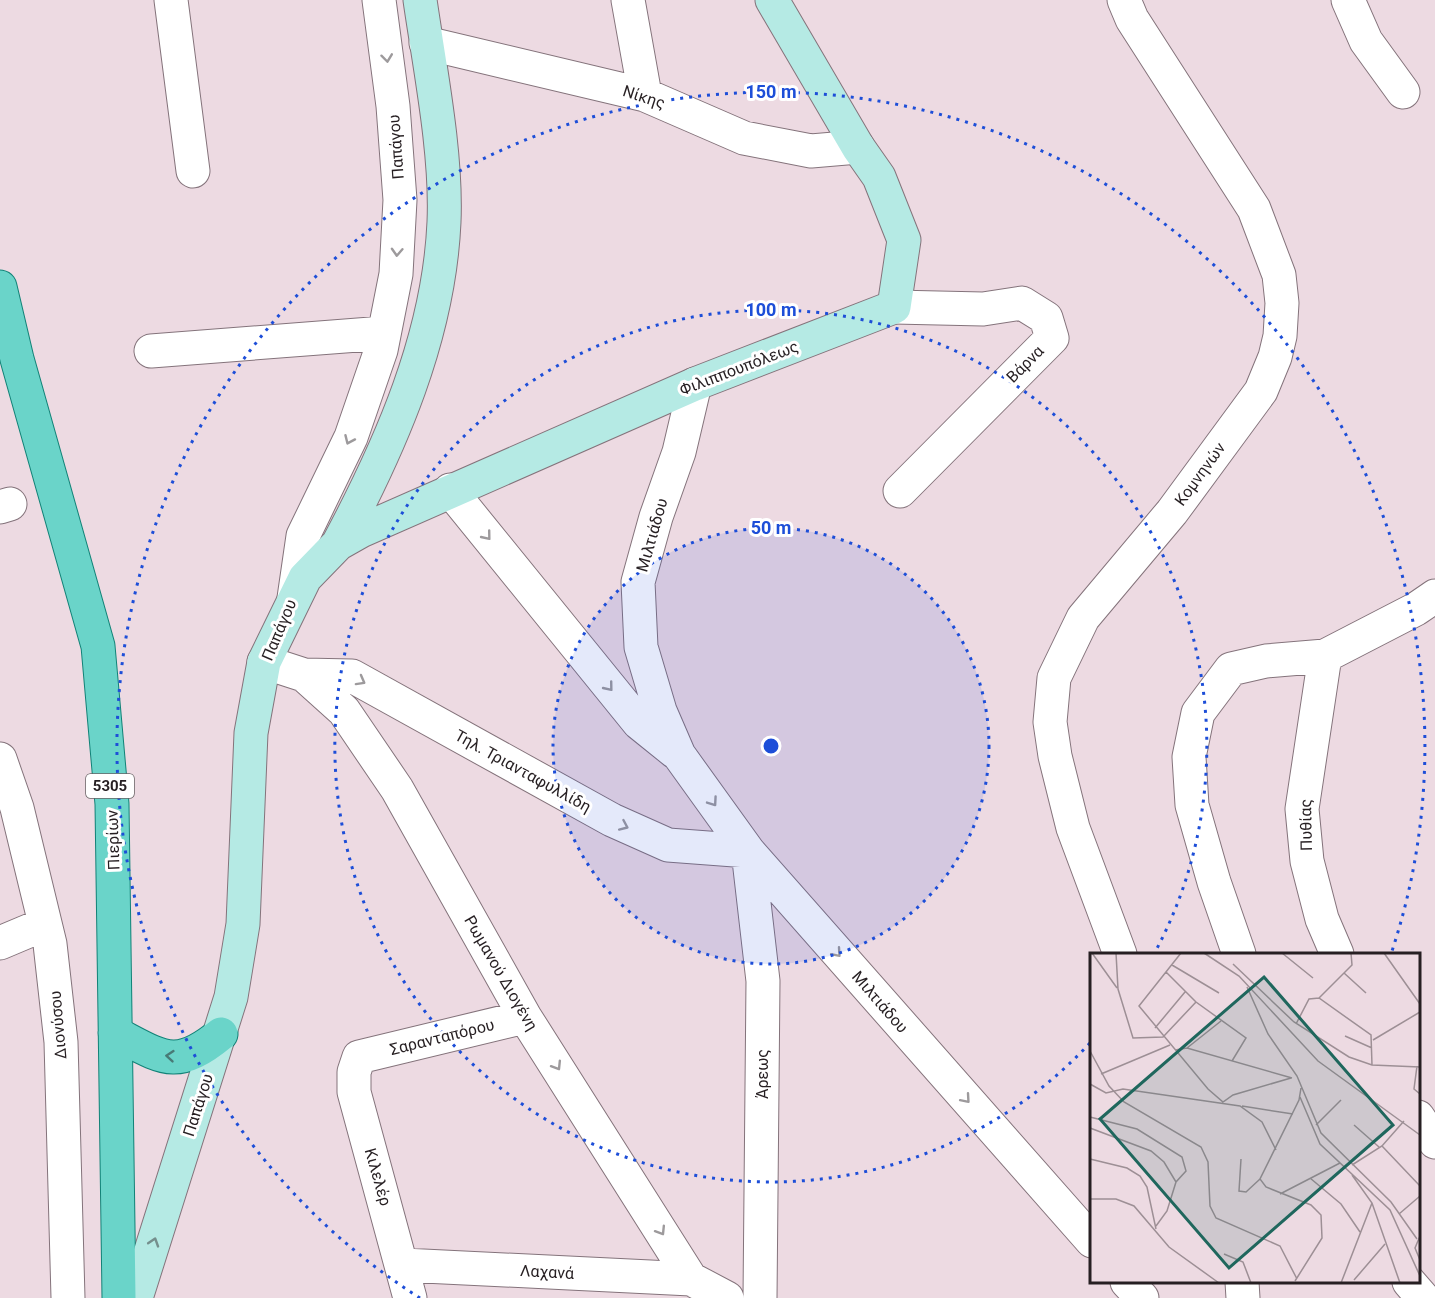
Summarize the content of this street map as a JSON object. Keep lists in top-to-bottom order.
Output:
{
  "streets": {
    "main road": ["5305", "Πιερίων"],
    "street": [
      "Νίκης",
      "Παπάγου",
      "Βάρνα",
      "Φιλιππουπόλεως",
      "Κομνηνών",
      "Μιλτιάδου",
      "Τηλ. Τριανταφυλλίδη",
      "Πυθίας",
      "Ρωμανού Διογένη",
      "Διονύσου",
      "Σαρανταπόρου",
      "Άρεως",
      "Κιλελέρ",
      "Λαχανά"
    ]
  },
  "crossings": [
    ["Παπάγου", "Φιλιππουπόλεως"],
    ["Παπάγου", "Ρωμανού Διογένη"],
    ["Βάρνα", "Φιλιππουπόλεως"],
    ["Φιλιππουπόλεως", "Μιλτιάδου"],
    ["Μιλτιάδου", "Τηλ. Τριανταφυλλίδη"],
    ["Μιλτιάδου", "Άρεως"],
    ["Τηλ. Τριανταφυλλίδη", "Ρωμανού Διογένη"],
    ["Τηλ. Τριανταφυλλίδη", "Άρεως"],
    ["Ρωμανού Διογένη", "Σαρανταπόρου"],
    ["Ρωμανού Διογένη", "Λαχανά"],
    ["Σαρανταπόρου", "Κιλελέρ"],
    ["Κιλελέρ", "Λαχανά"]
  ],
  "one_way": ["Μιλτιάδου", "Τηλ. Τριανταφυλλίδη", "Ρωμανού Διογένη"],
  "rings": ["150 m", "100 m", "50 m"]
}
